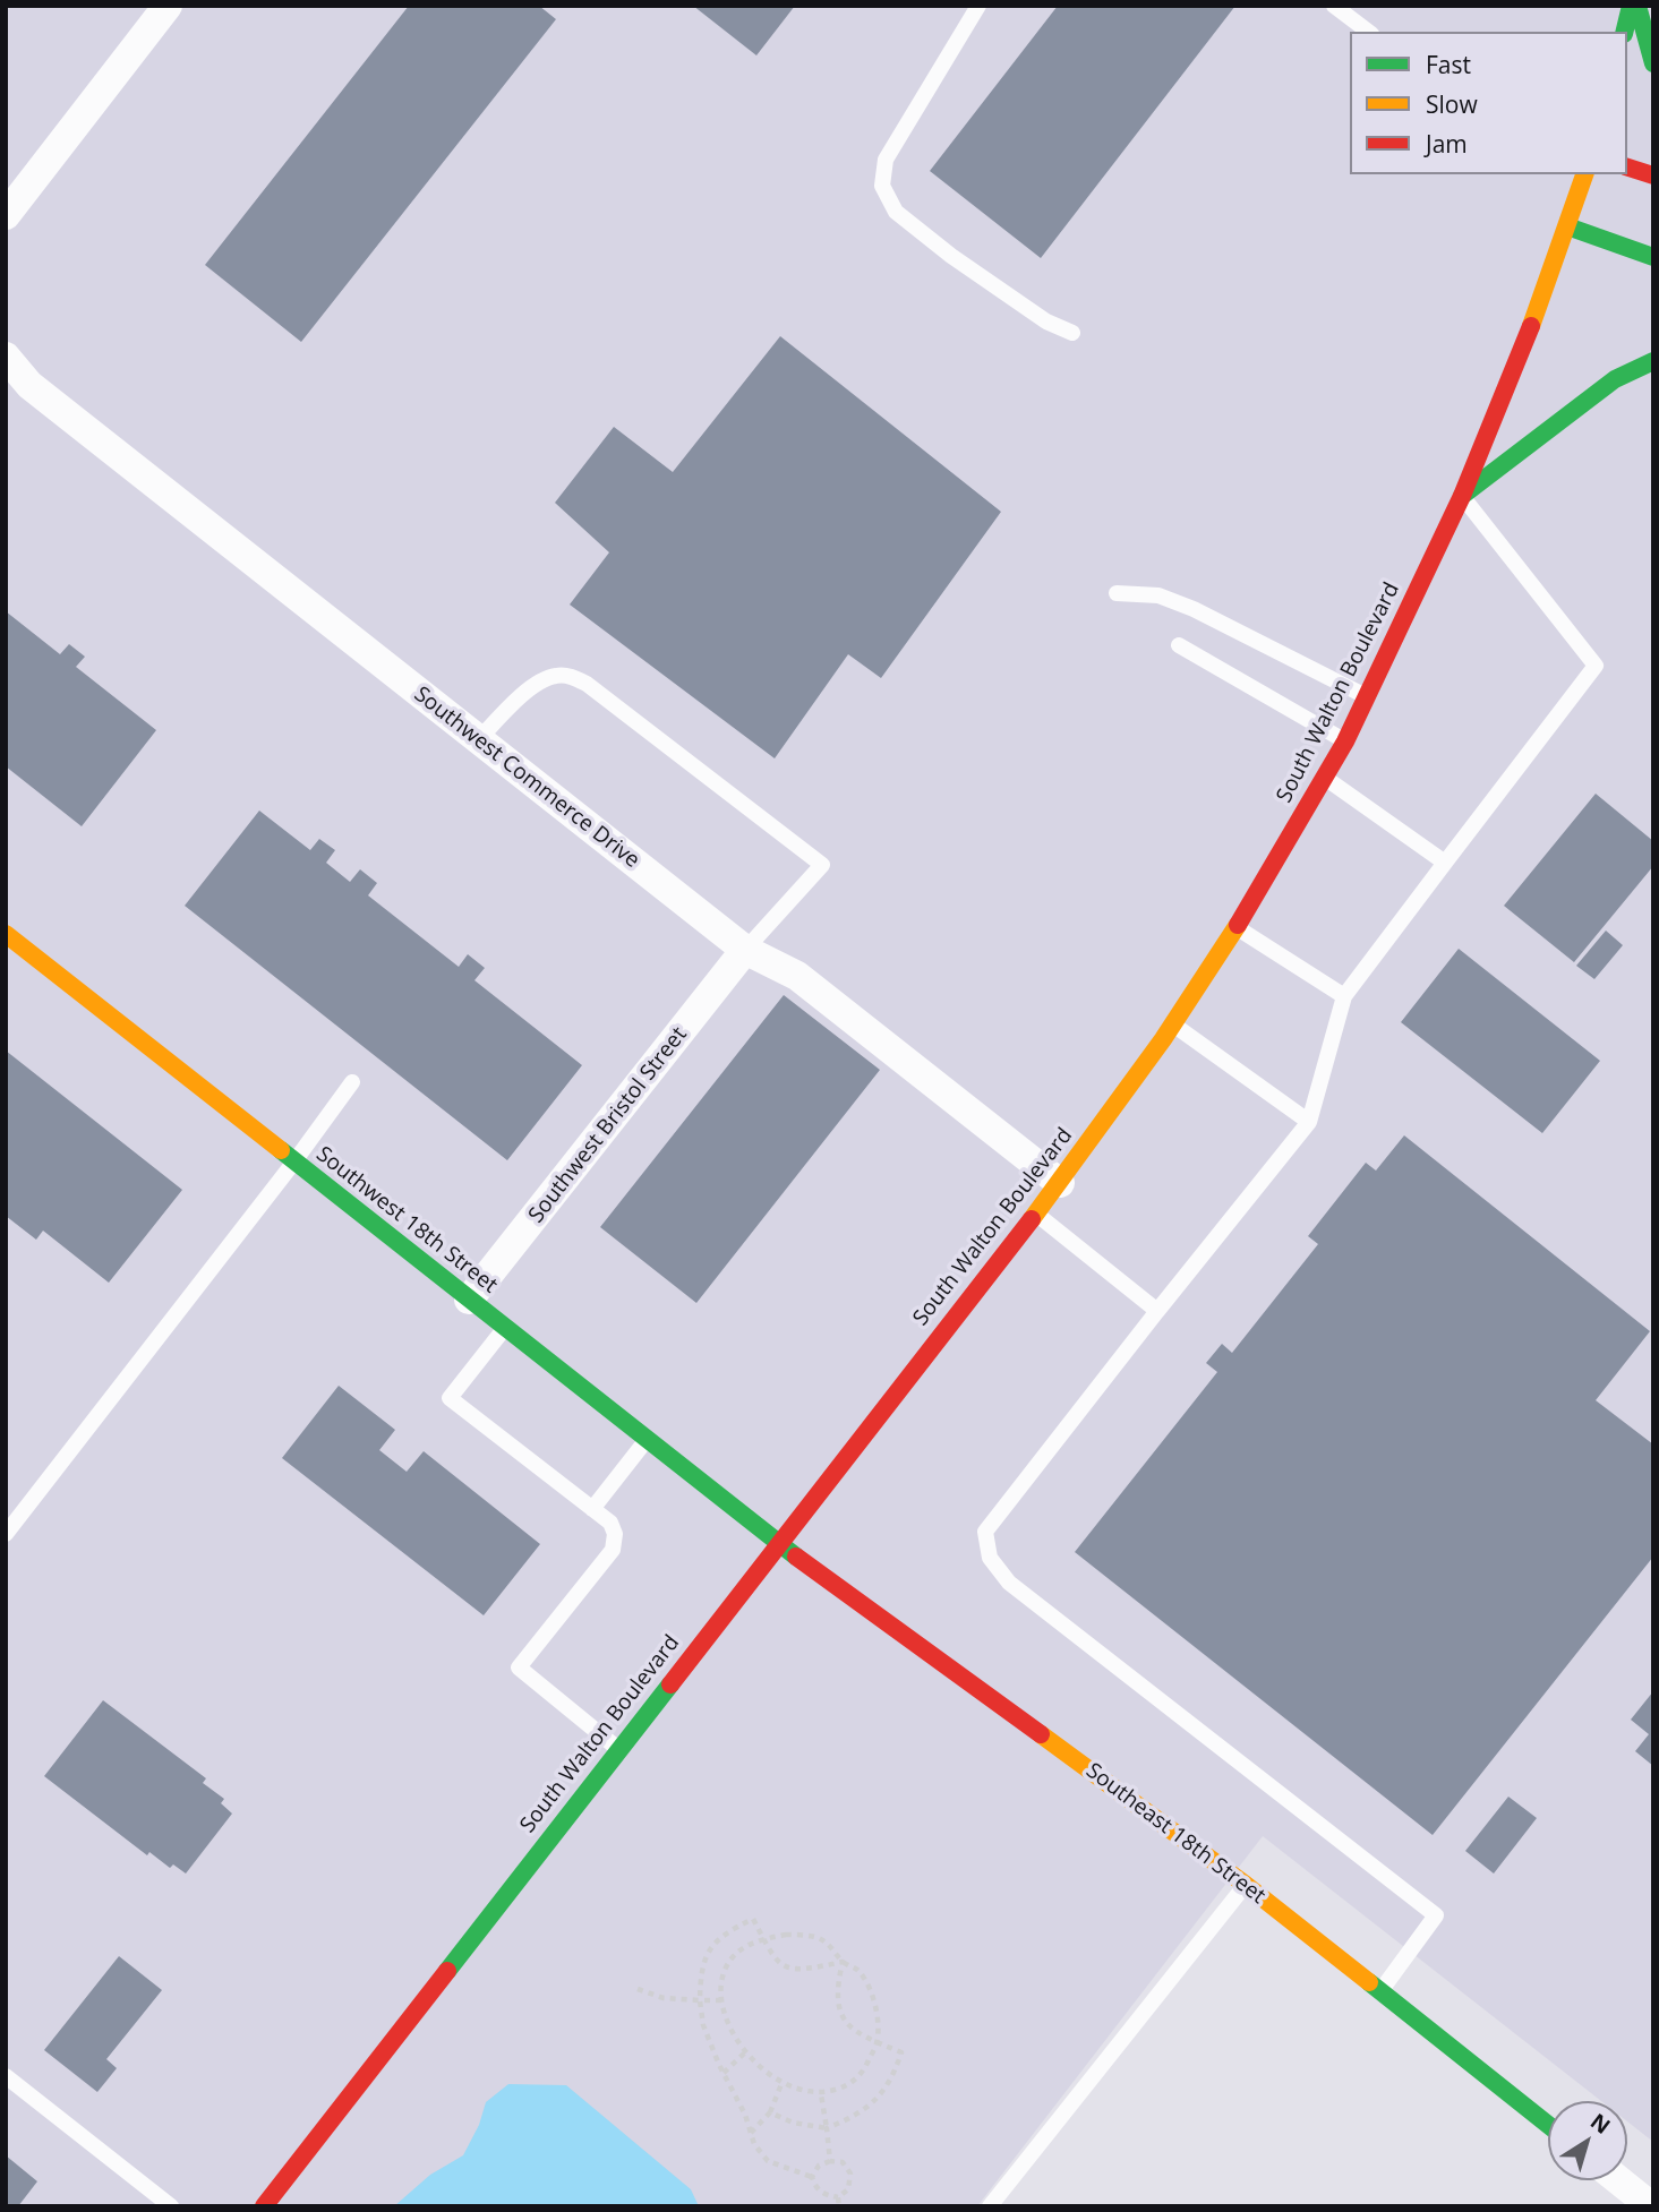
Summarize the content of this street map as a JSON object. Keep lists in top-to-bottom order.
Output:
{
  "streets": {
    "main road": ["South Walton Boulevard", "Southwest 18th Street", "Southeast 18th Street"],
    "street": ["Southwest Commerce Drive", "Southwest Bristol Street"]
  },
  "crossings": [
    ["South Walton Boulevard", "Southwest Commerce Drive"],
    ["South Walton Boulevard", "Southwest 18th Street"],
    ["South Walton Boulevard", "Southeast 18th Street"],
    ["Southwest Commerce Drive", "Southwest Bristol Street"],
    ["Southwest Bristol Street", "Southwest 18th Street"],
    ["Southwest 18th Street", "Southeast 18th Street"]
  ],
  "legend": ["Fast", "Slow", "Jam"],
  "north": "top right"
}
